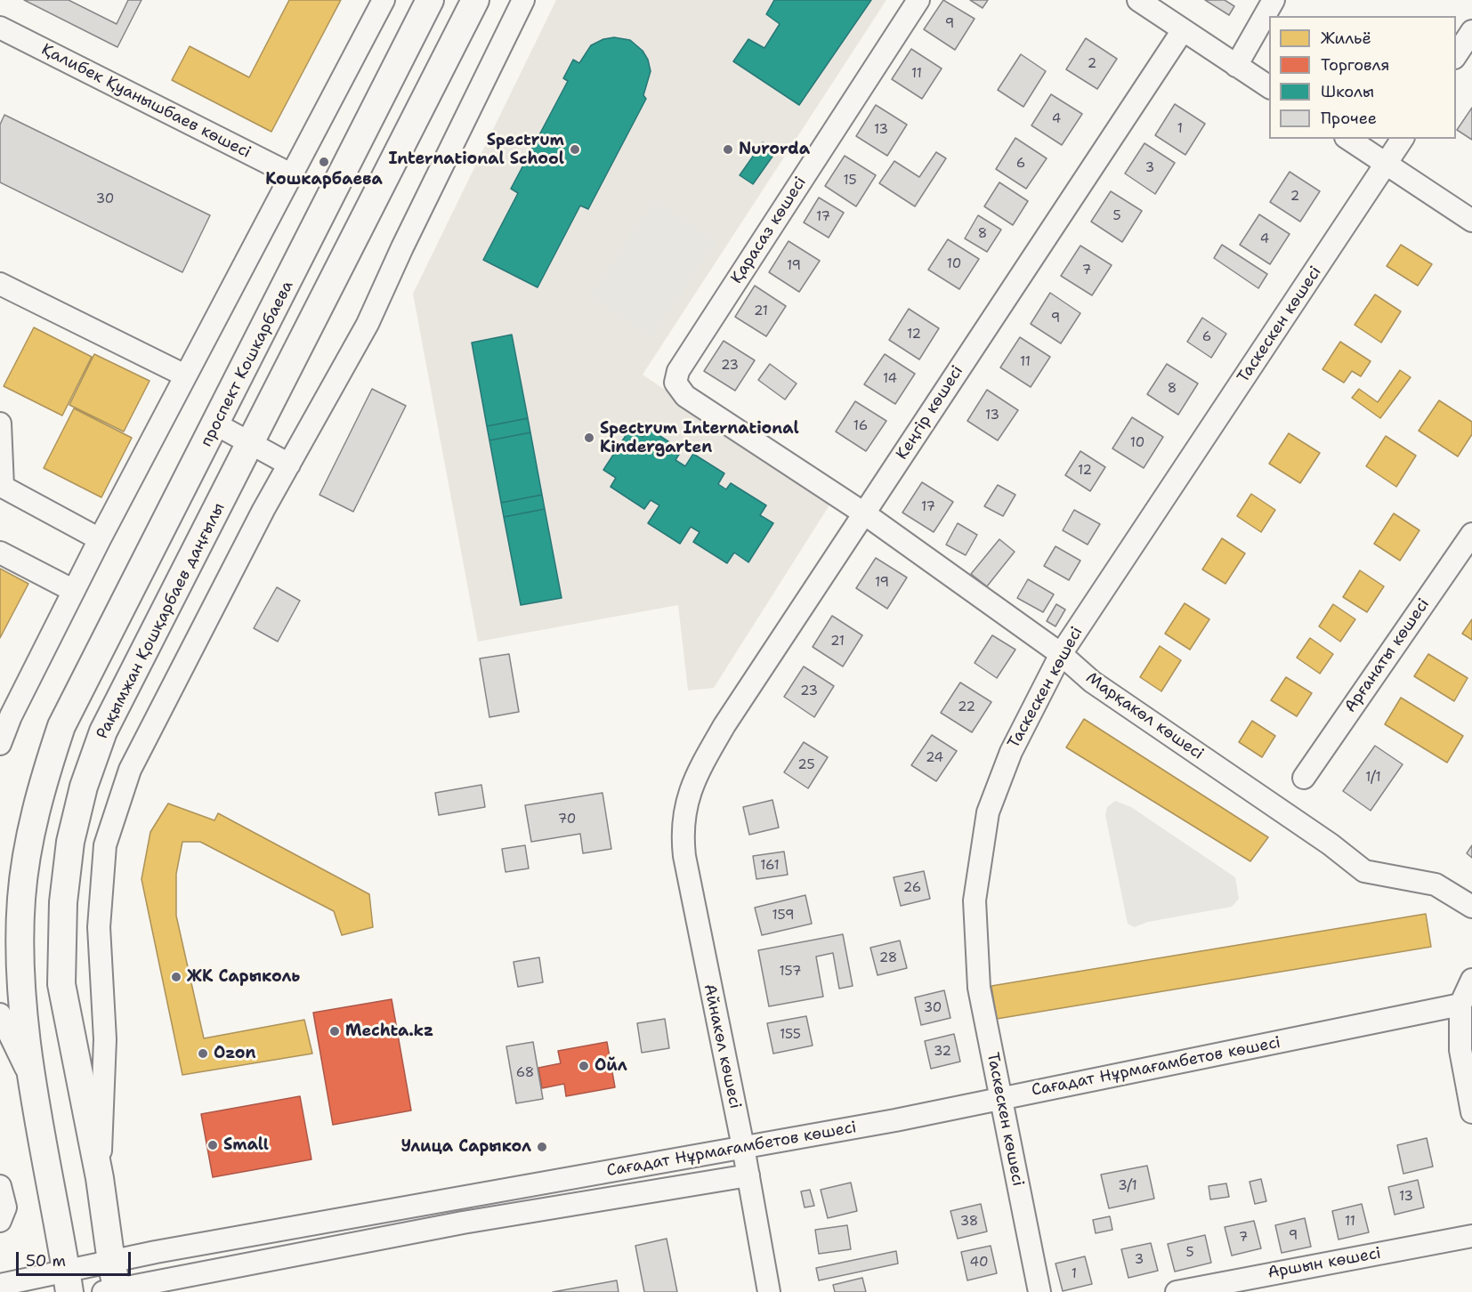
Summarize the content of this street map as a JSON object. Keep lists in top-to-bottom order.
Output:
{
  "streets": {
    "main road": ["проспект Кошкарбаева", "Рақымжан Қошқарбаев даңғылы"],
    "street": [
      "Қалибек Қуанышбаев көшесі",
      "Қарасаз көшесі",
      "Таскескен көшесі",
      "Кеңгір көшесі",
      "Арғанаты көшесі",
      "Марқакөл көшесі",
      "Айнакөл көшесі",
      "Сағадат Нұрмағамбетов көшесі",
      "Аршын көшесі"
    ]
  },
  "crossings": [
    ["Қарасаз көшесі", "Марқакөл көшесі"],
    ["Таскескен көшесі", "Марқакөл көшесі"],
    ["Таскескен көшесі", "Сағадат Нұрмағамбетов көшесі"],
    ["Кеңгір көшесі", "Марқакөл көшесі"],
    ["Кеңгір көшесі", "Айнакөл көшесі"],
    ["Рақымжан Қошқарбаев даңғылы", "Сағадат Нұрмағамбетов көшесі"],
    ["Айнакөл көшесі", "Сағадат Нұрмағамбетов көшесі"]
  ],
  "places": [
    "Spectrum International School",
    "Nurorda",
    "Кошкарбаева",
    "Spectrum International Kindergarten",
    "ЖК Сарыколь",
    "Mechta.kz",
    "Ozon",
    "Ойл",
    "Small",
    "Улица Сарыкол"
  ],
  "house_numbers": [
    "9",
    "2",
    "11",
    "4",
    "1",
    "13",
    "6",
    "3",
    "15",
    "2",
    "30",
    "5",
    "17",
    "8",
    "4",
    "10",
    "19",
    "7",
    "21",
    "9",
    "12",
    "6",
    "11",
    "23",
    "14",
    "8",
    "13",
    "16",
    "10",
    "12",
    "17",
    "19",
    "21",
    "23",
    "22",
    "24",
    "25",
    "1/1",
    "70",
    "161",
    "26",
    "159",
    "28",
    "157",
    "30",
    "155",
    "32",
    "68",
    "3/1",
    "13",
    "38",
    "11",
    "9",
    "7",
    "5",
    "3",
    "40",
    "1"
  ],
  "legend": [
    "Жильё",
    "Торговля",
    "Школы",
    "Прочее"
  ],
  "scale_bar": "50 m"
}
